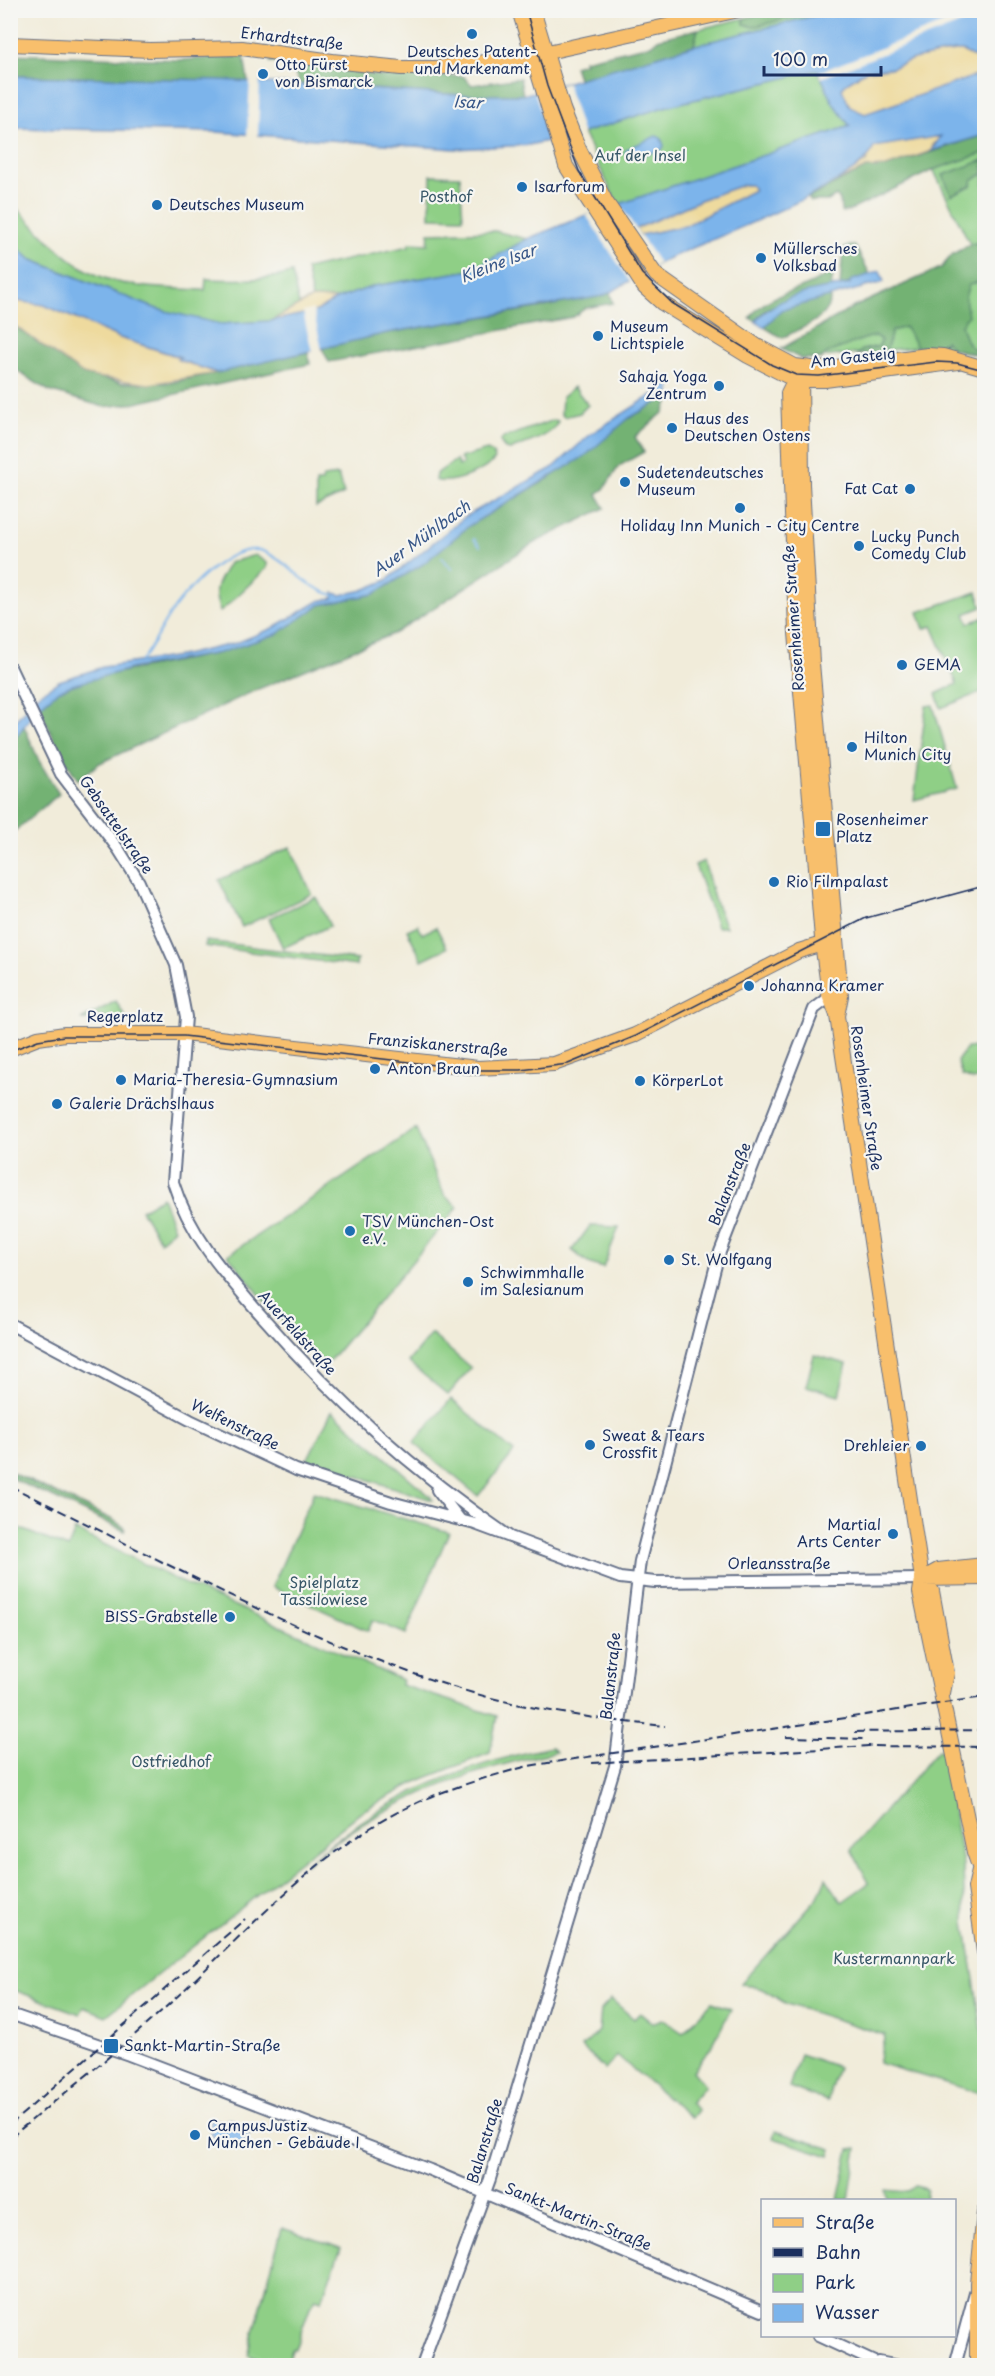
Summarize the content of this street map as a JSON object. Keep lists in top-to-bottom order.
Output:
{
  "streets": {
    "main road": [
      "Erhardtstraße",
      "Am Gasteig",
      "Rosenheimer Straße",
      "Regerplatz",
      "Franziskanerstraße",
      "Orleansstraße"
    ],
    "street": [
      "Gebsattelstraße",
      "Balanstraße",
      "Auerfeldstraße",
      "Welfenstraße",
      "Sankt-Martin-Straße"
    ]
  },
  "crossings": [
    ["Am Gasteig", "Rosenheimer Straße"],
    ["Rosenheimer Straße", "Franziskanerstraße"],
    ["Rosenheimer Straße", "Orleansstraße"],
    ["Gebsattelstraße", "Regerplatz"],
    ["Gebsattelstraße", "Franziskanerstraße"],
    ["Gebsattelstraße", "Auerfeldstraße"],
    ["Regerplatz", "Franziskanerstraße"],
    ["Balanstraße", "Auerfeldstraße"],
    ["Balanstraße", "Orleansstraße"],
    ["Balanstraße", "Sankt-Martin-Straße"],
    ["Auerfeldstraße", "Welfenstraße"],
    ["Auerfeldstraße", "Orleansstraße"]
  ],
  "water": ["Isar", "Kleine Isar", "Auer Mühlbach"],
  "parks": [
    "Auf der Insel",
    "Posthof",
    "Spielplatz Tassilowiese",
    "Ostfriedhof",
    "Kustermannpark"
  ],
  "places": {
    "other": [
      "Deutsches Patent- und Markenamt",
      "Otto Fürst von Bismarck",
      "Isarforum",
      "Deutsches Museum",
      "Müllersches Volksbad",
      "Museum Lichtspiele",
      "Sahaja Yoga Zentrum",
      "Haus des Deutschen Ostens",
      "Sudetendeutsches Museum",
      "Fat Cat",
      "Holiday Inn Munich - City Centre",
      "Lucky Punch Comedy Club",
      "GEMA",
      "Hilton Munich City",
      "Rio Filmpalast",
      "Johanna Kramer",
      "Anton Braun",
      "Maria-Theresia-Gymnasium",
      "KörperLot",
      "Galerie Drächslhaus",
      "TSV München-Ost e.V.",
      "St. Wolfgang",
      "Schwimmhalle im Salesianum",
      "Sweat & Tears Crossfit",
      "Drehleier",
      "Martial Arts Center",
      "BISS-Grabstelle",
      "CampusJustiz München - Gebäude I"
    ],
    "transit": ["Rosenheimer Platz", "Sankt-Martin-Straße"]
  },
  "legend": [
    "Straße",
    "Bahn",
    "Park",
    "Wasser"
  ],
  "scale_bar": "100 m"
}
